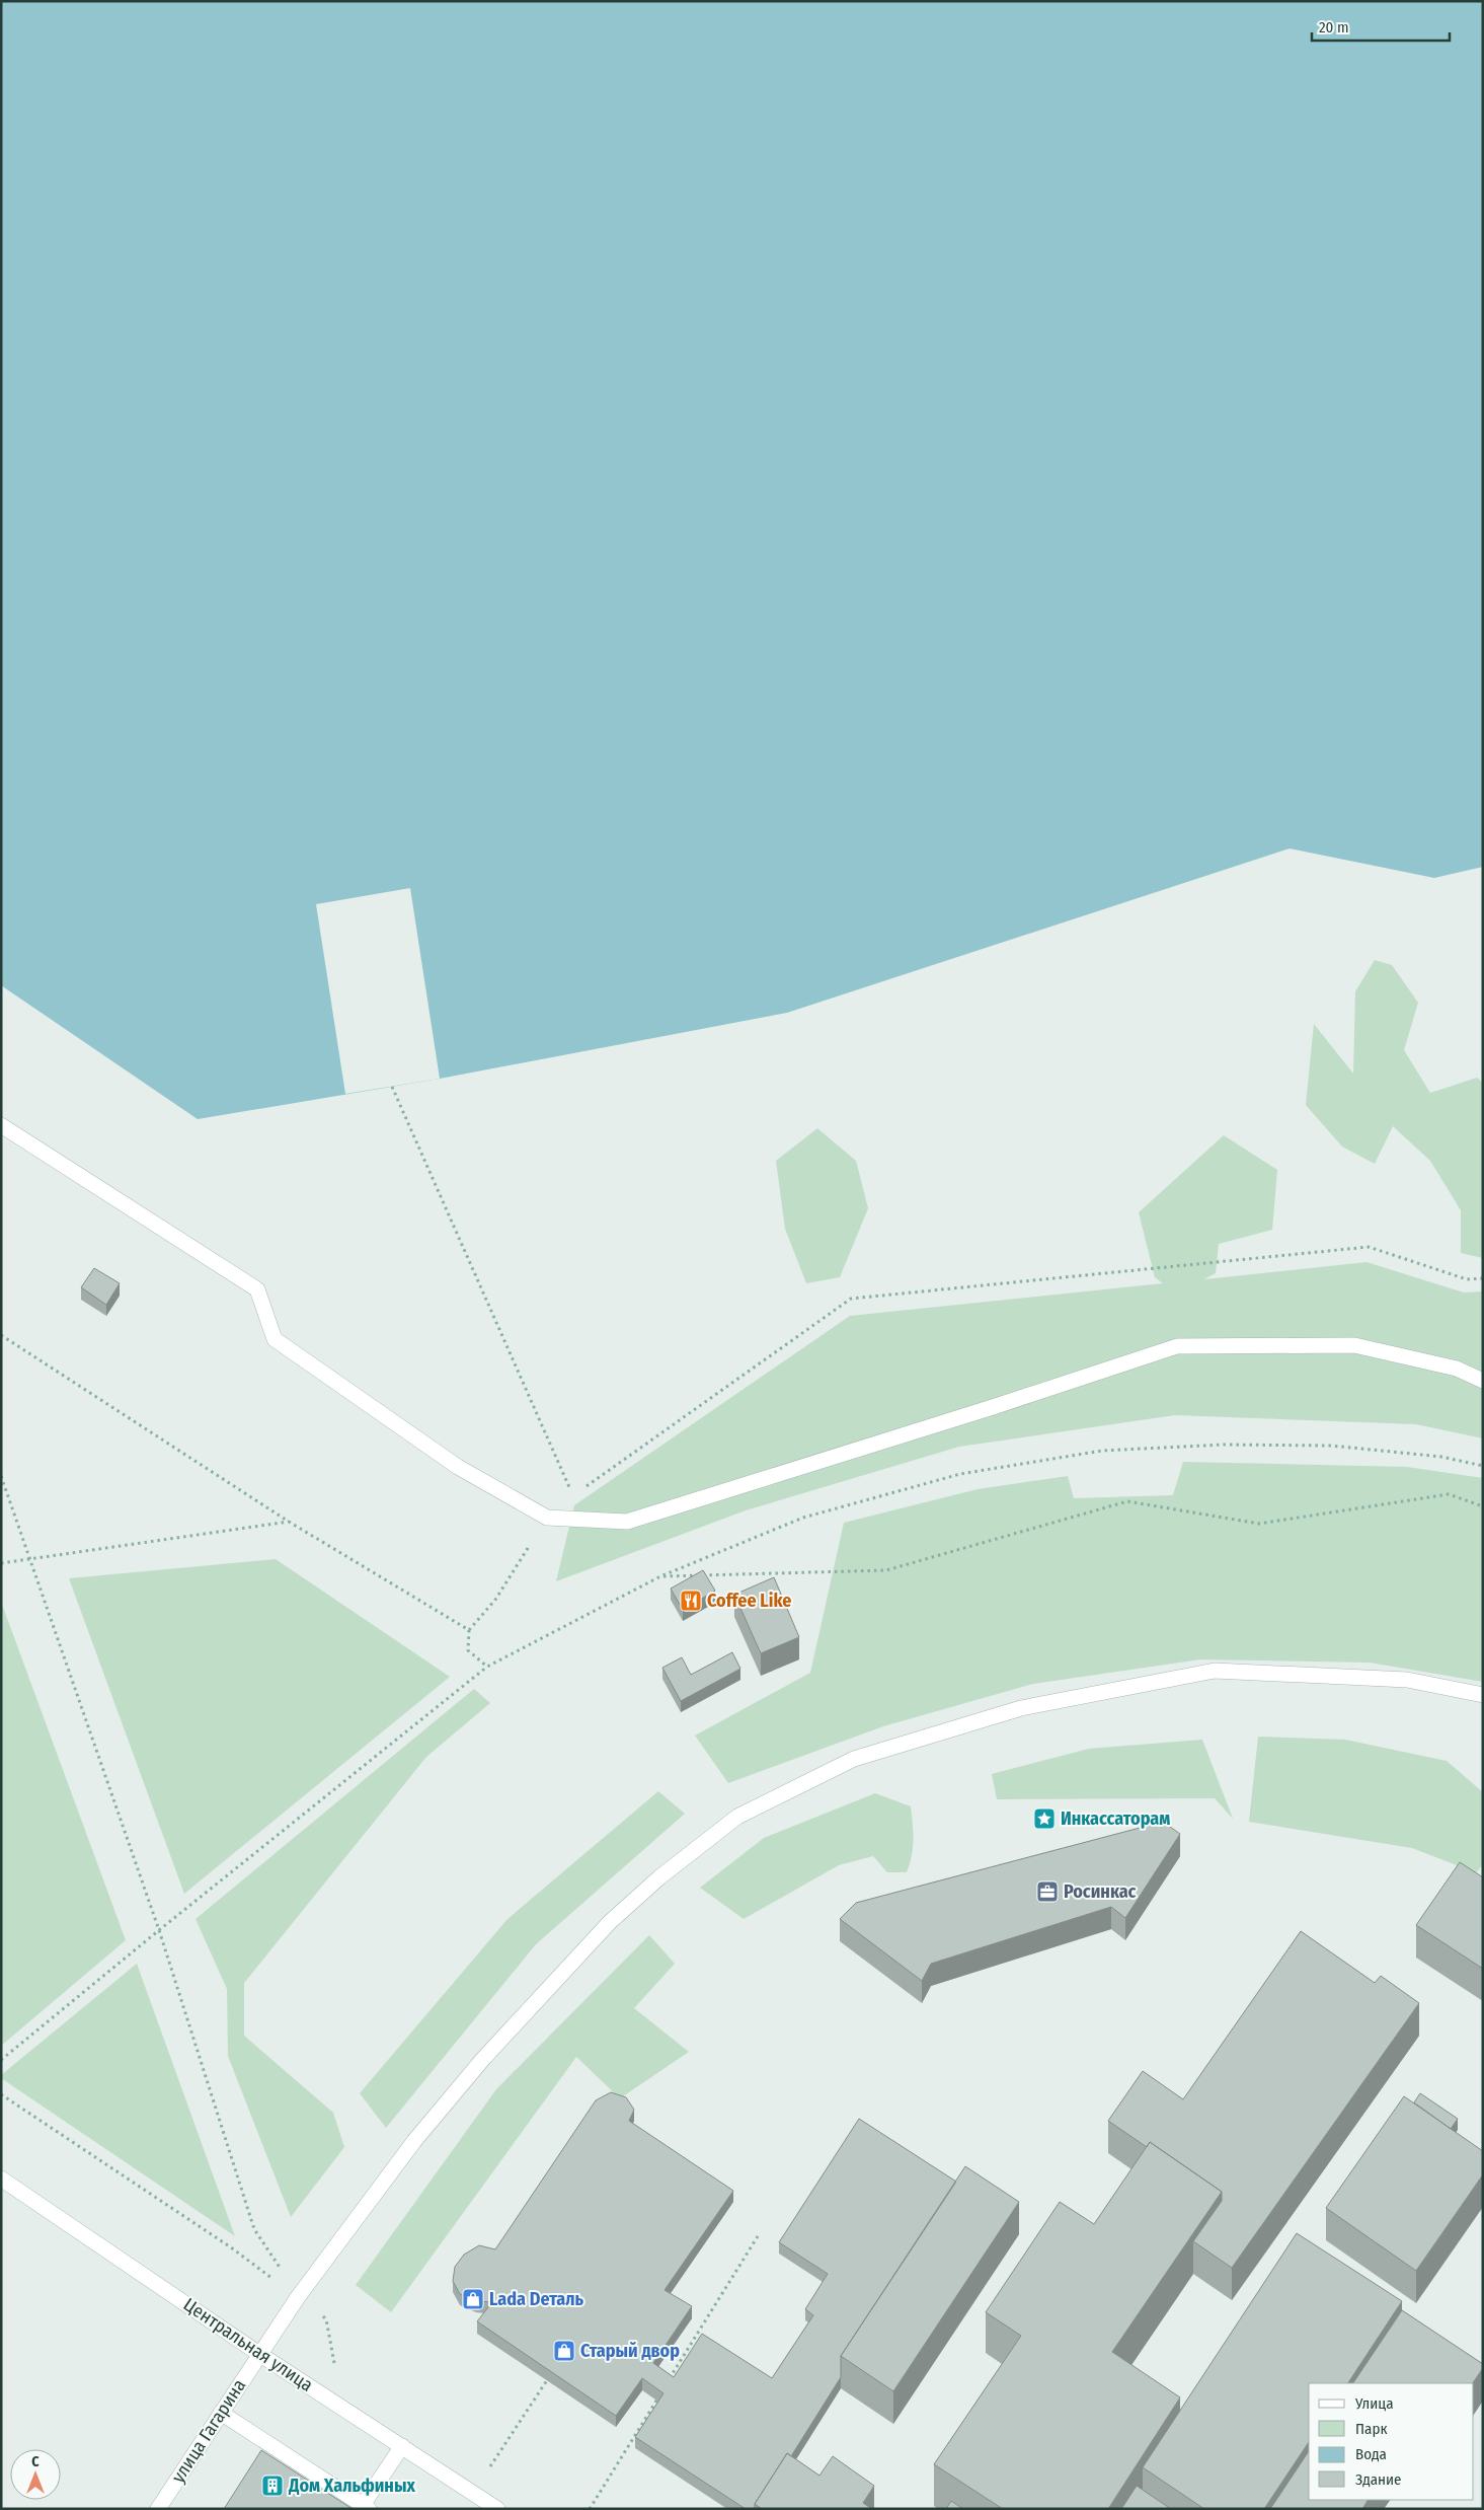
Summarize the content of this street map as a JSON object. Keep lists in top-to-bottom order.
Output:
{
  "streets": {
    "street": ["Центральная улица", "улица Гагарина"]
  },
  "crossings": [
    ["Центральная улица", "улица Гагарина"]
  ],
  "places": {
    "restaurant": ["Coffee Like"],
    "place": ["Инкассаторам"],
    "office": ["Росинкас"],
    "shop": ["Lada Dеталь", "Старый двор"],
    "building": ["Дом Хальфиных"]
  },
  "legend": [
    "Улица",
    "Парк",
    "Вода",
    "Здание"
  ],
  "scale_bar": "20 m",
  "north": "top"
}
